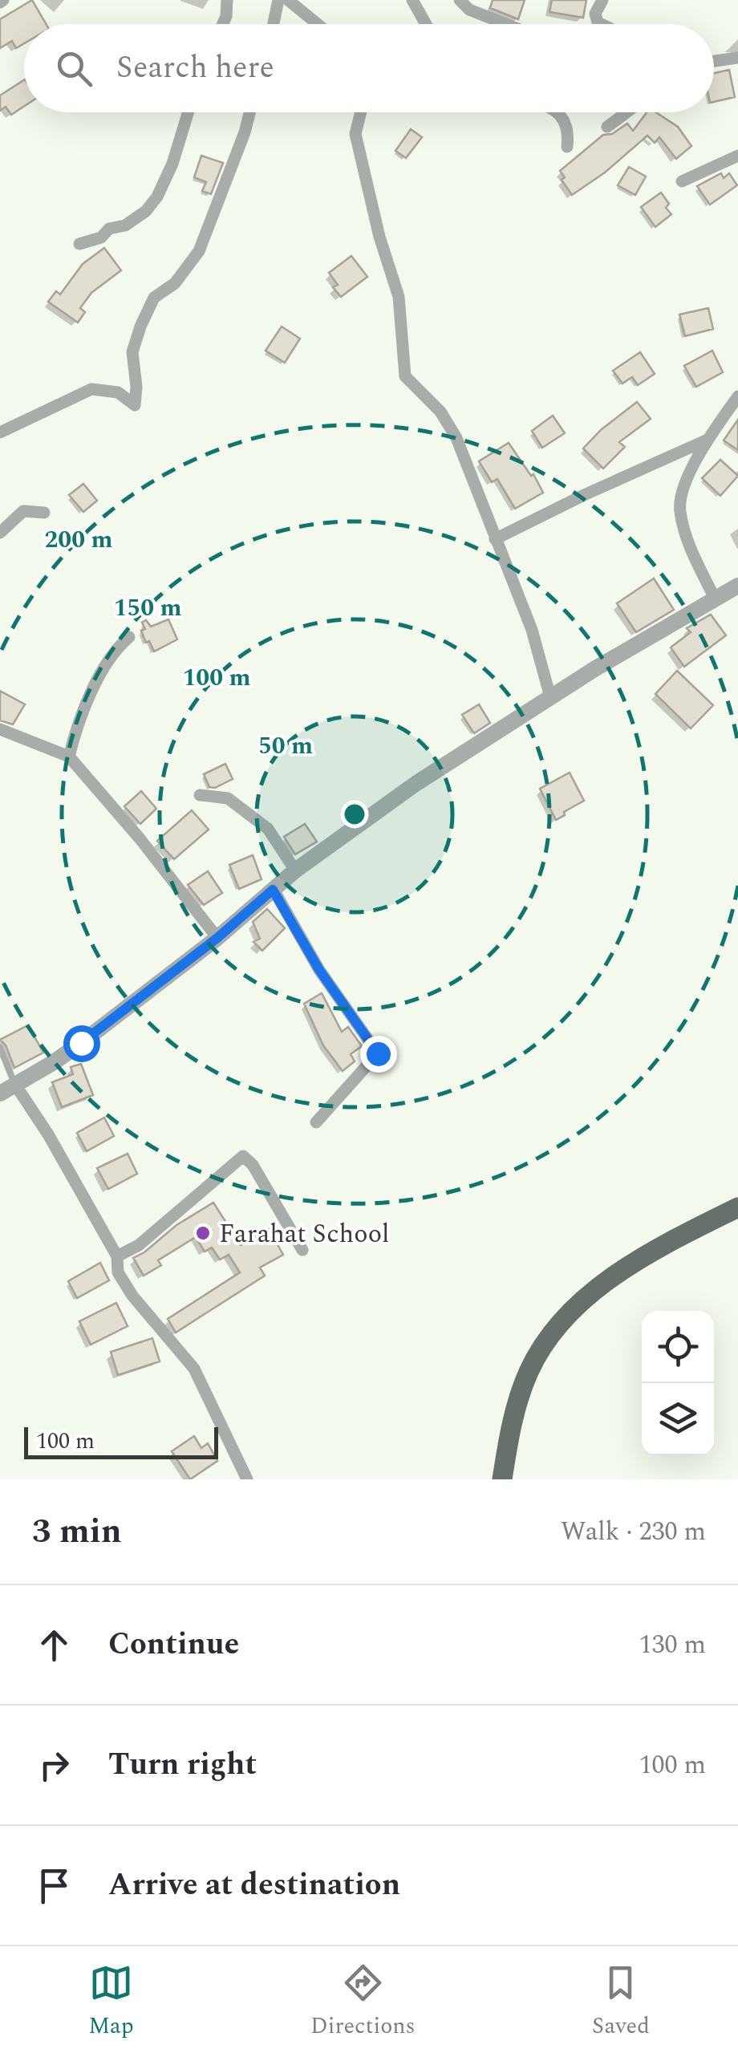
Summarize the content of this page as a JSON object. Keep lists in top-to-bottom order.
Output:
{
  "places": ["Farahat School"],
  "scale_bar": "100 m",
  "page": {
    "search": "Search here",
    "scale": "100 m",
    "heading": ["3 min", "Walk · 230 m"],
    "list": [
      ["Continue", "130 m"],
      ["Turn right", "100 m"],
      "Arrive at destination"
    ],
    "nav": ["Map", "Directions", "Saved"]
  },
  "rings": [
    "200 m",
    "150 m",
    "100 m",
    "50 m"
  ]
}
